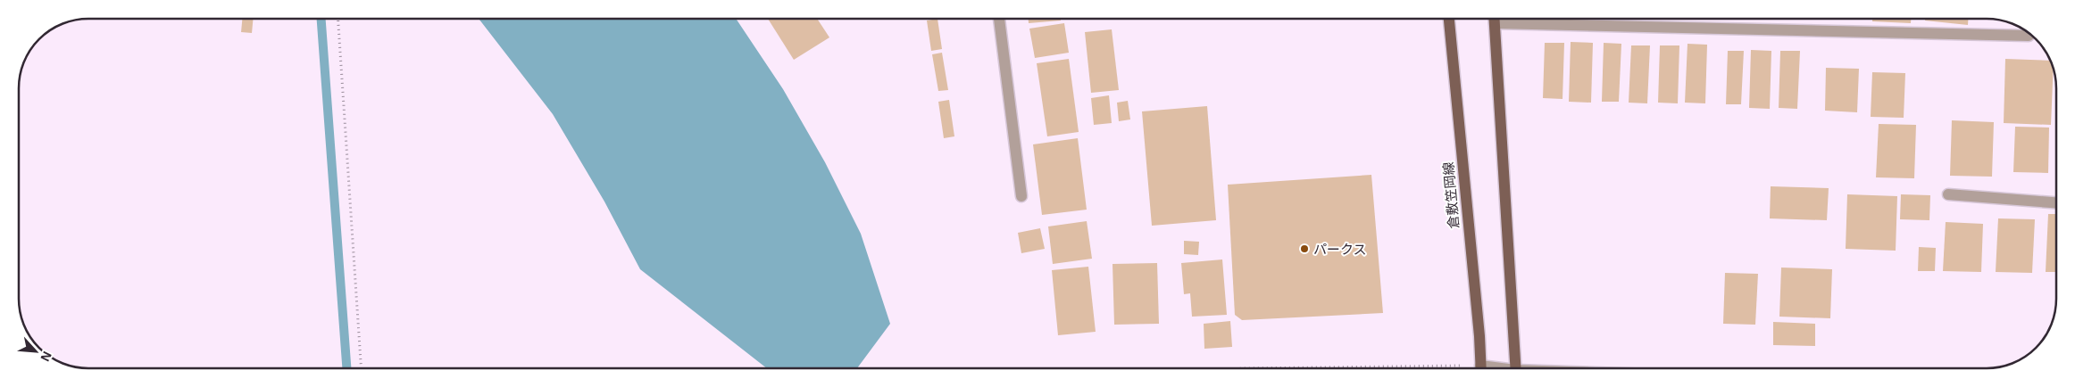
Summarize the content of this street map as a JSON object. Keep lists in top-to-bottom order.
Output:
{
  "streets": {
    "main road": ["倉敷笠岡線"]
  },
  "places": ["パークス"],
  "north": "bottom right"
}
